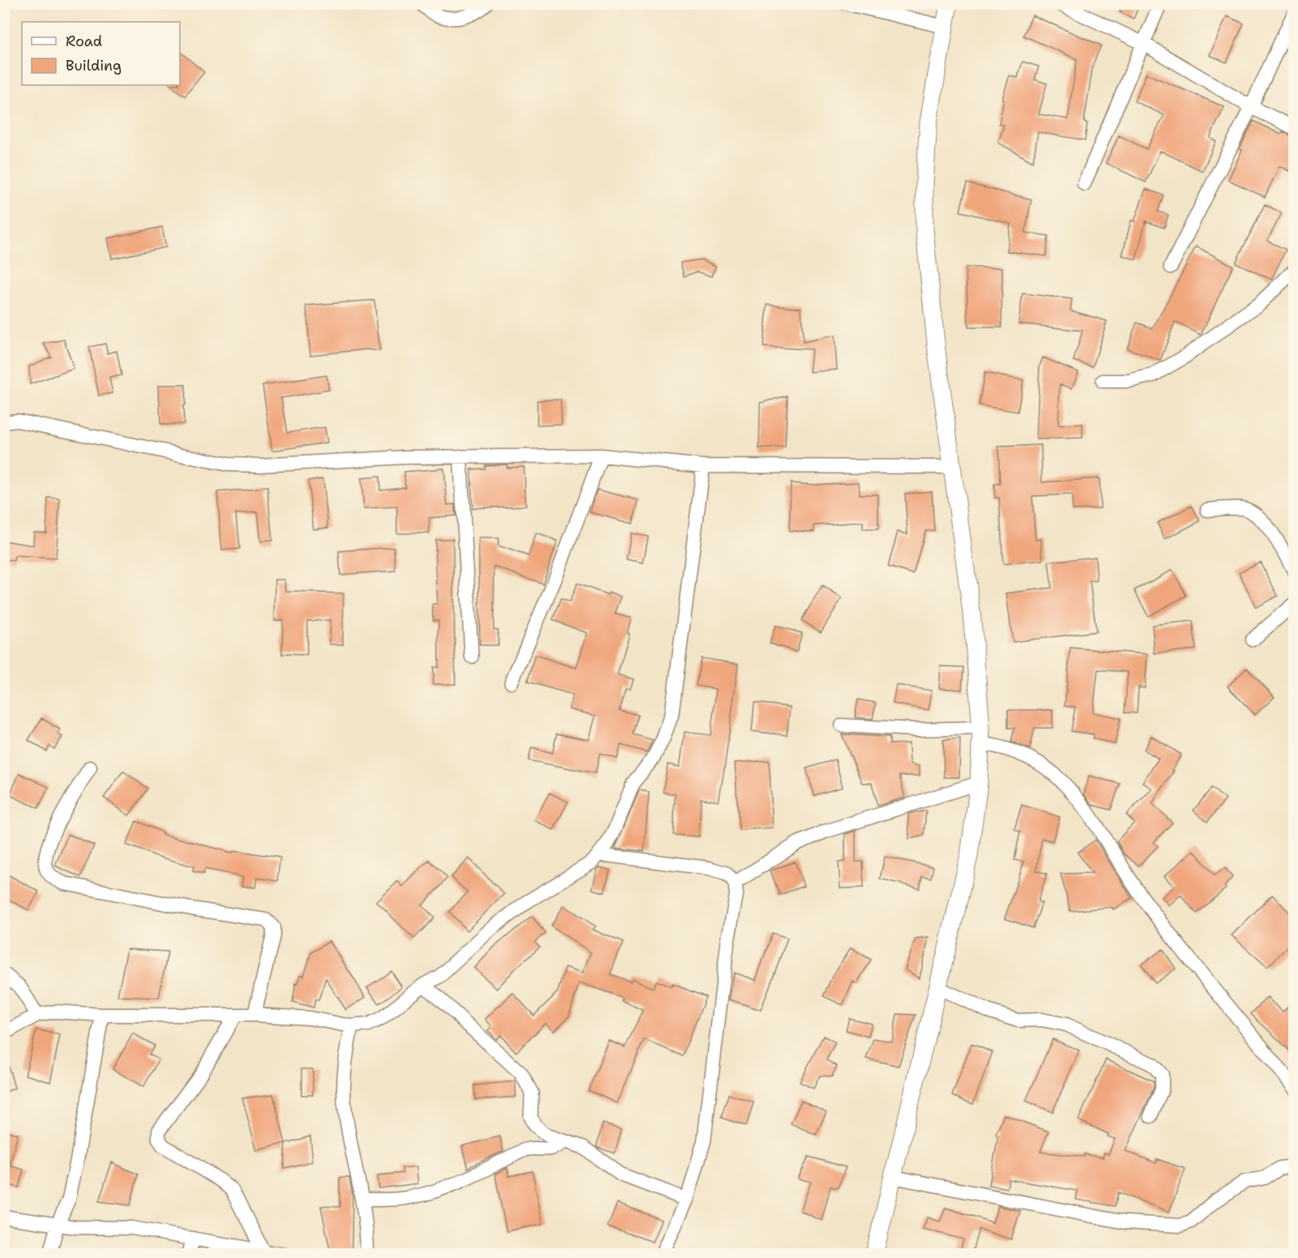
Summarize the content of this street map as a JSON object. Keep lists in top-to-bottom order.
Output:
{
  "legend": ["Road", "Building"]
}
